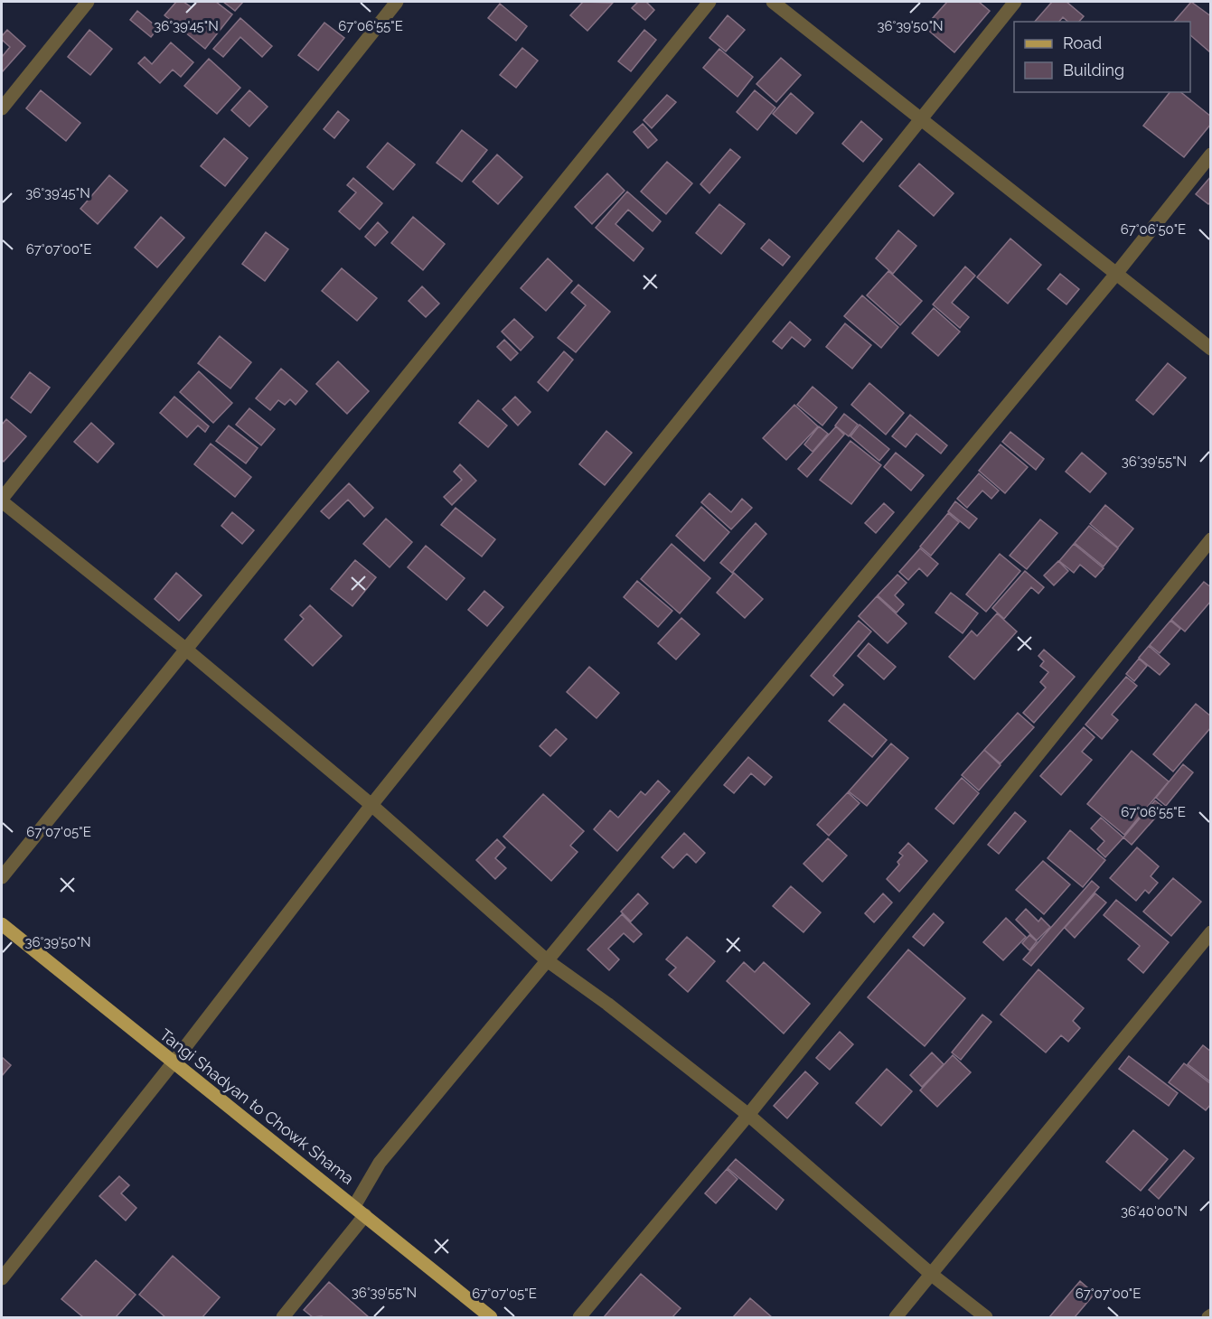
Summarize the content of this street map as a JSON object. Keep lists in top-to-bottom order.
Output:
{
  "streets": {
    "main road": ["Tangi Shadyan to Chowk Shama"]
  },
  "legend": ["Road", "Building"],
  "coordinates": [
    "67°06'55\"E",
    "36°39'45\"N",
    "36°39'50\"N",
    "67°06'50\"E",
    "67°07'00\"E",
    "36°39'55\"N",
    "67°07'05\"E",
    "36°40'00\"N"
  ]
}
